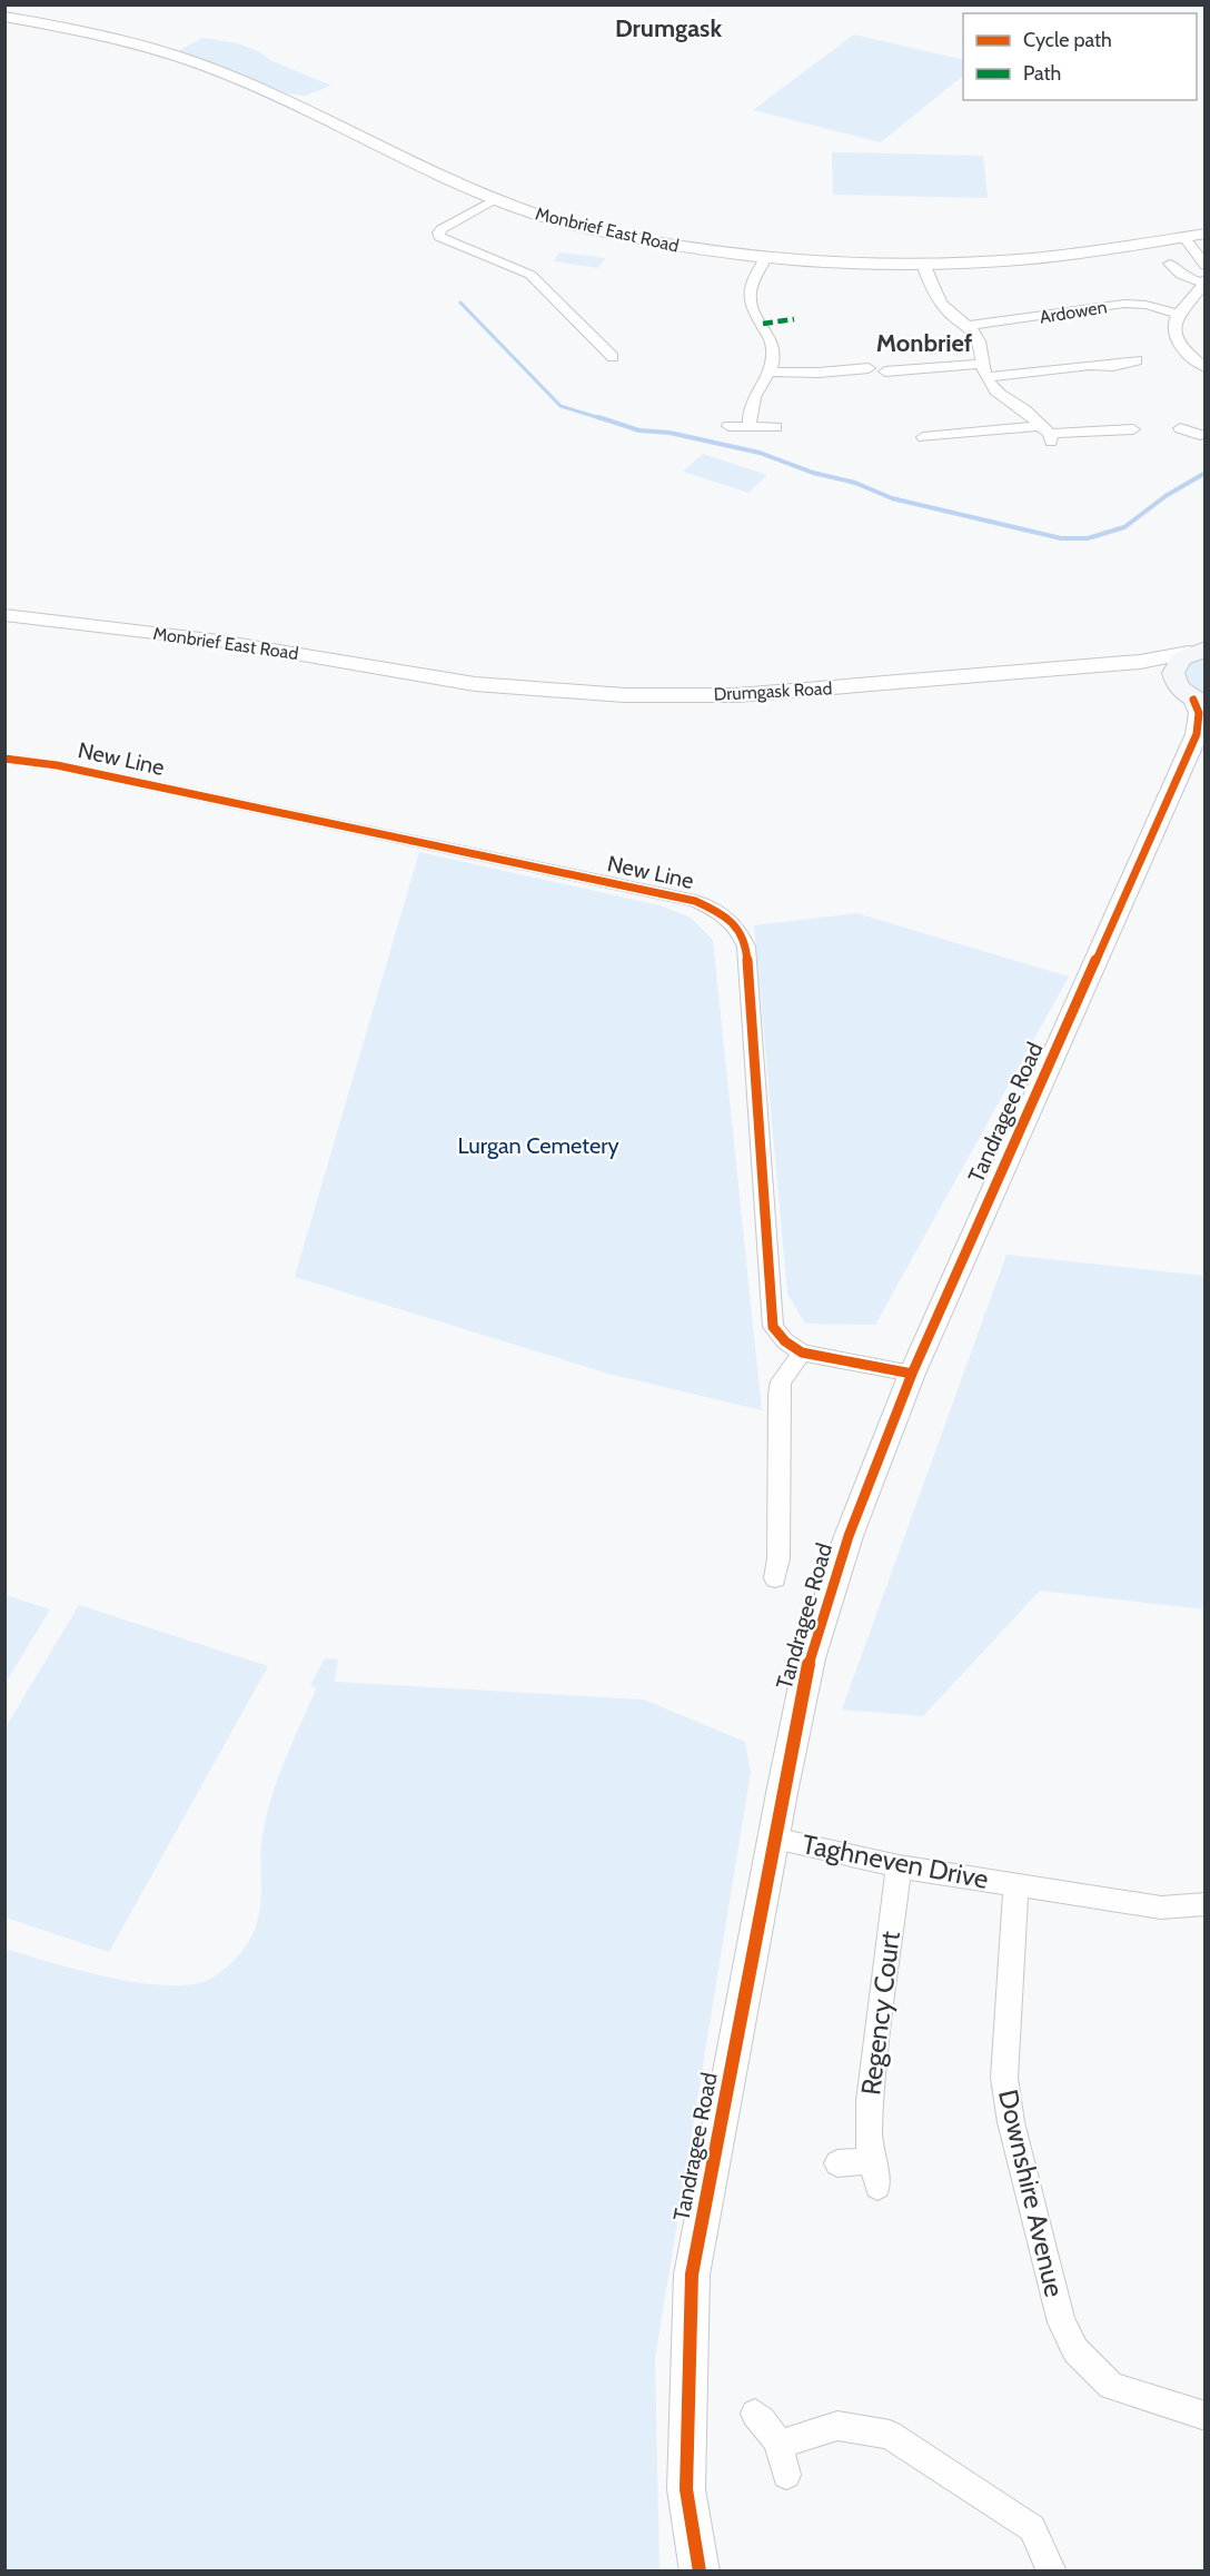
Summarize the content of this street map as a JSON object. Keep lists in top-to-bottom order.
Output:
{
  "streets": {
    "street": [
      "Monbrief East Road",
      "Ardowen",
      "Drumgask Road",
      "New Line",
      "Tandragee Road",
      "Taghneven Drive",
      "Regency Court",
      "Downshire Avenue"
    ]
  },
  "crossings": [
    ["Monbrief East Road", "Drumgask Road"],
    ["Tandragee Road", "Taghneven Drive"],
    ["Taghneven Drive", "Regency Court"],
    ["Taghneven Drive", "Downshire Avenue"]
  ],
  "districts": ["Drumgask", "Monbrief"],
  "parks": ["Lurgan Cemetery"],
  "legend": ["Cycle path", "Path"]
}
